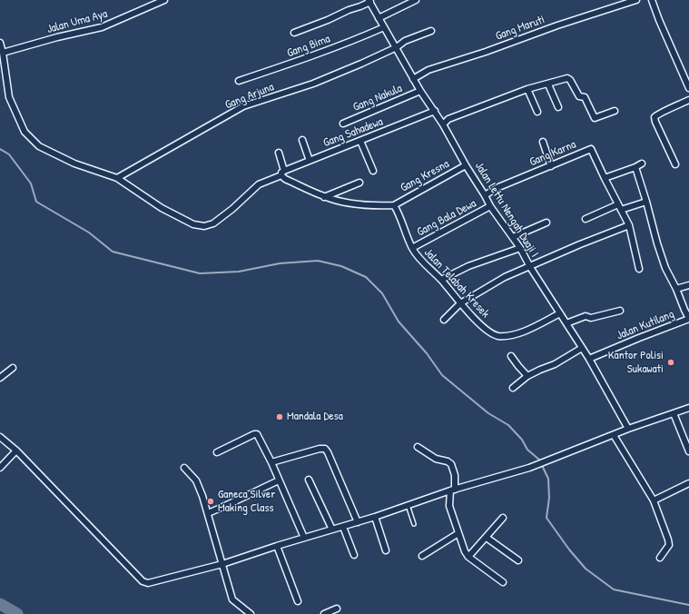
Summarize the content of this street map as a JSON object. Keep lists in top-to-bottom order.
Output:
{
  "streets": {
    "street": [
      "Jalan Uma Aya",
      "Gang Maruti",
      "Gang Bima",
      "Gang Arjuna",
      "Gang Nakula",
      "Gang Sahadewa",
      "Gang Karna",
      "Gang Kresna",
      "Jalan Lettu Nengah Duaji I",
      "Gang Bala Dewa",
      "Jalan Telabah Kresek",
      "Jalan Kutilang"
    ]
  },
  "crossings": [
    ["Jalan Uma Aya", "Gang Sahadewa"],
    ["Gang Maruti", "Jalan Lettu Nengah Duaji I"],
    ["Gang Bima", "Jalan Lettu Nengah Duaji I"],
    ["Gang Arjuna", "Gang Sahadewa"],
    ["Gang Arjuna", "Jalan Lettu Nengah Duaji I"],
    ["Gang Nakula", "Jalan Lettu Nengah Duaji I"],
    ["Gang Sahadewa", "Jalan Lettu Nengah Duaji I"],
    ["Gang Karna", "Jalan Lettu Nengah Duaji I"],
    ["Gang Kresna", "Jalan Lettu Nengah Duaji I"],
    ["Gang Kresna", "Jalan Telabah Kresek"],
    ["Jalan Lettu Nengah Duaji I", "Gang Bala Dewa"],
    ["Jalan Lettu Nengah Duaji I", "Jalan Telabah Kresek"],
    ["Jalan Lettu Nengah Duaji I", "Jalan Kutilang"],
    ["Gang Bala Dewa", "Jalan Telabah Kresek"]
  ],
  "places": ["Kantor Polisi Sukawati", "Mandala Desa", "Ganeca Silver Making Class"]
}
